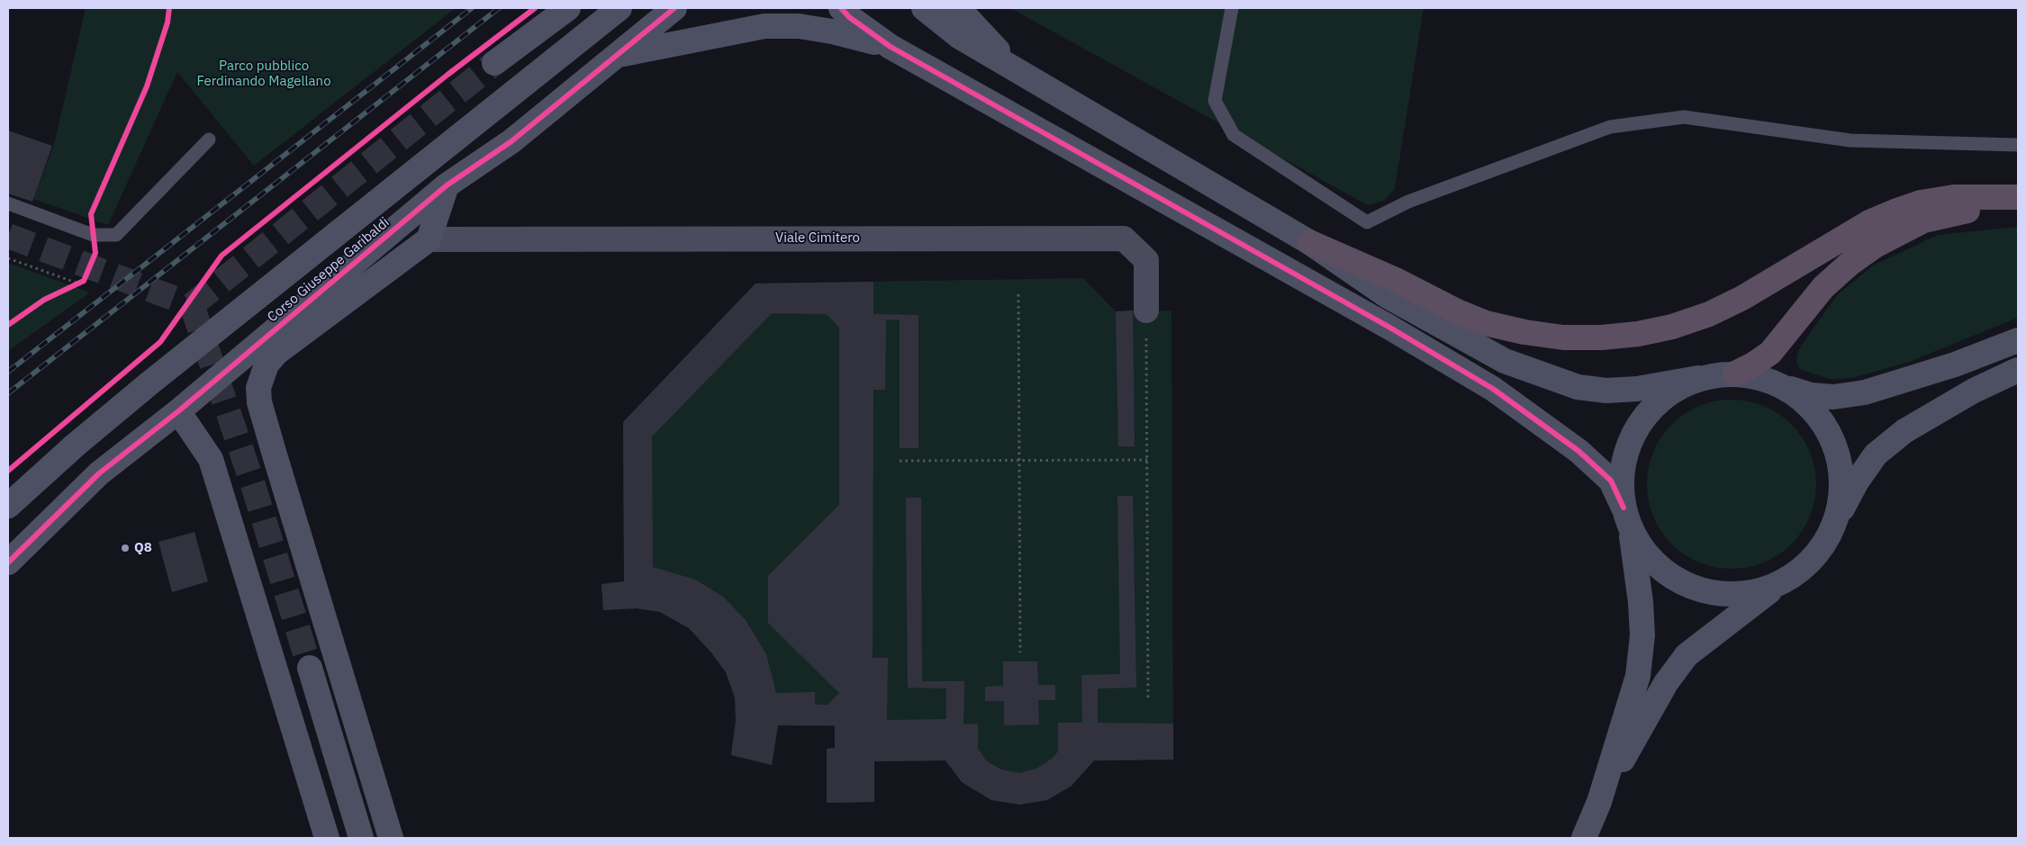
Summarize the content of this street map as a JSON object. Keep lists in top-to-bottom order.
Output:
{
  "streets": {
    "street": ["Viale Cimitero", "Corso Giuseppe Garibaldi"]
  },
  "parks": ["Parco pubblico Ferdinando Magellano"],
  "places": ["Q8"]
}
